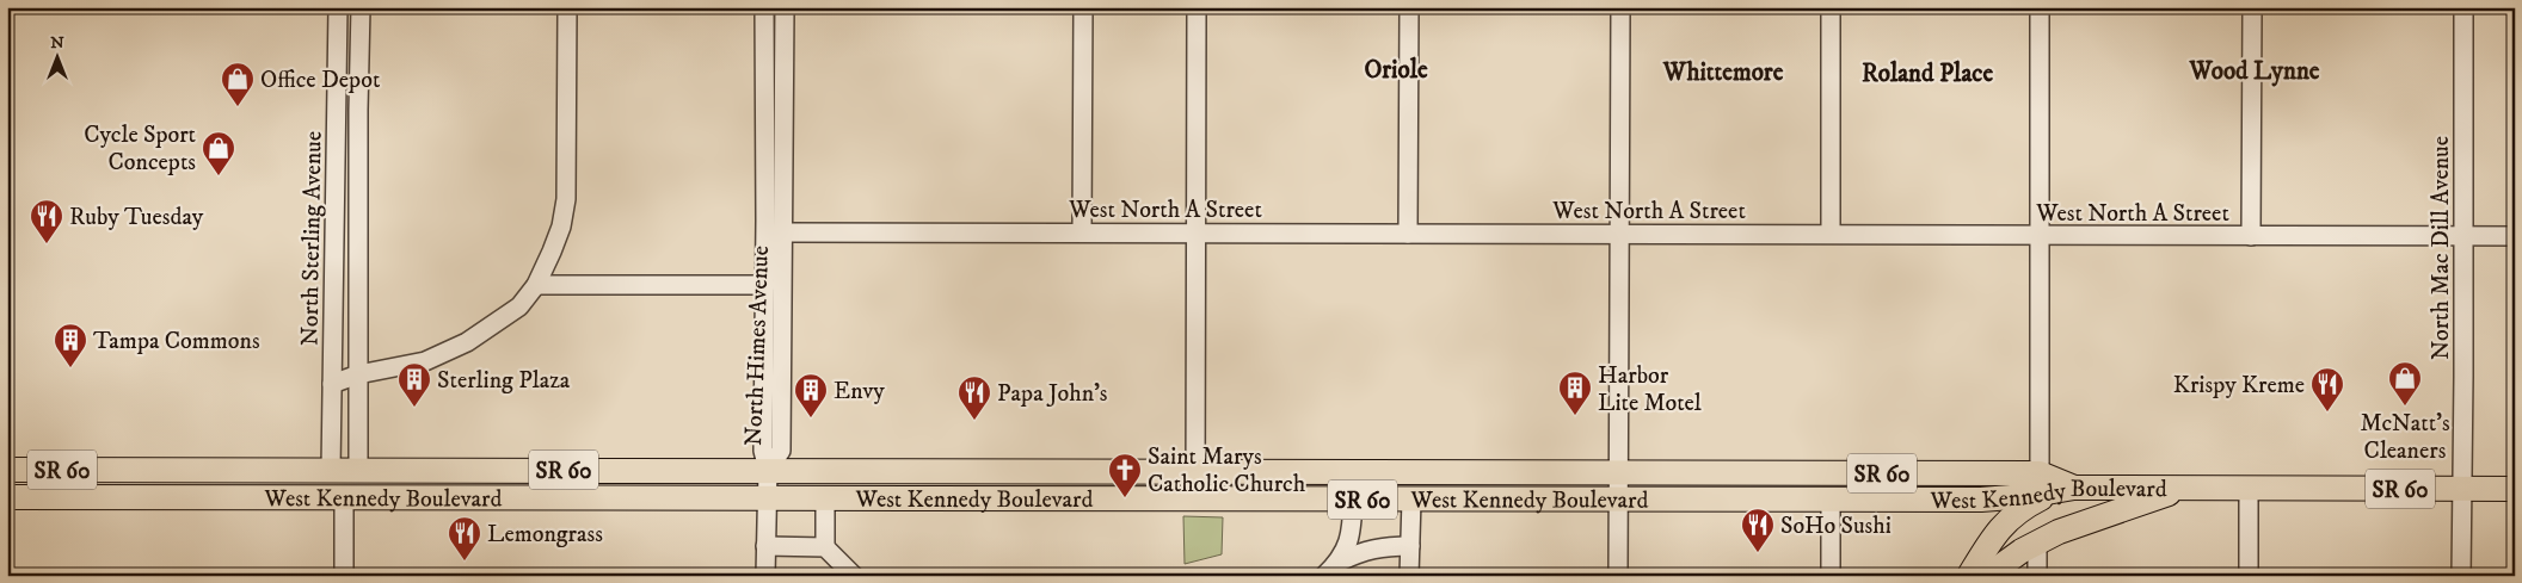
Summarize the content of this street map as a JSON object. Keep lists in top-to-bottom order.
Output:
{
  "streets": {
    "main road": ["SR 60", "West Kennedy Boulevard"],
    "street": [
      "West North A Street",
      "North Sterling Avenue",
      "North Mac Dill Avenue",
      "North Himes Avenue"
    ]
  },
  "crossings": [
    ["West North A Street", "North Mac Dill Avenue"],
    ["West North A Street", "North Himes Avenue"],
    ["North Sterling Avenue", "West Kennedy Boulevard"],
    ["North Mac Dill Avenue", "West Kennedy Boulevard"],
    ["North Himes Avenue", "West Kennedy Boulevard"],
    ["SR 60", "West Kennedy Boulevard"]
  ],
  "districts": [
    "Oriole",
    "Wood Lynne",
    "Whittemore",
    "Roland Place"
  ],
  "places": {
    "shop": ["Office Depot", "Cycle Sport Concepts", "McNatt's Cleaners"],
    "restaurant": [
      "Ruby Tuesday",
      "Krispy Kreme",
      "Papa John's",
      "SoHo Sushi",
      "Lemongrass"
    ],
    "building": [
      "Tampa Commons",
      "Sterling Plaza",
      "Harbor Lite Motel",
      "Envy"
    ],
    "church": ["Saint Marys Catholic Church"]
  },
  "north": "top"
}
